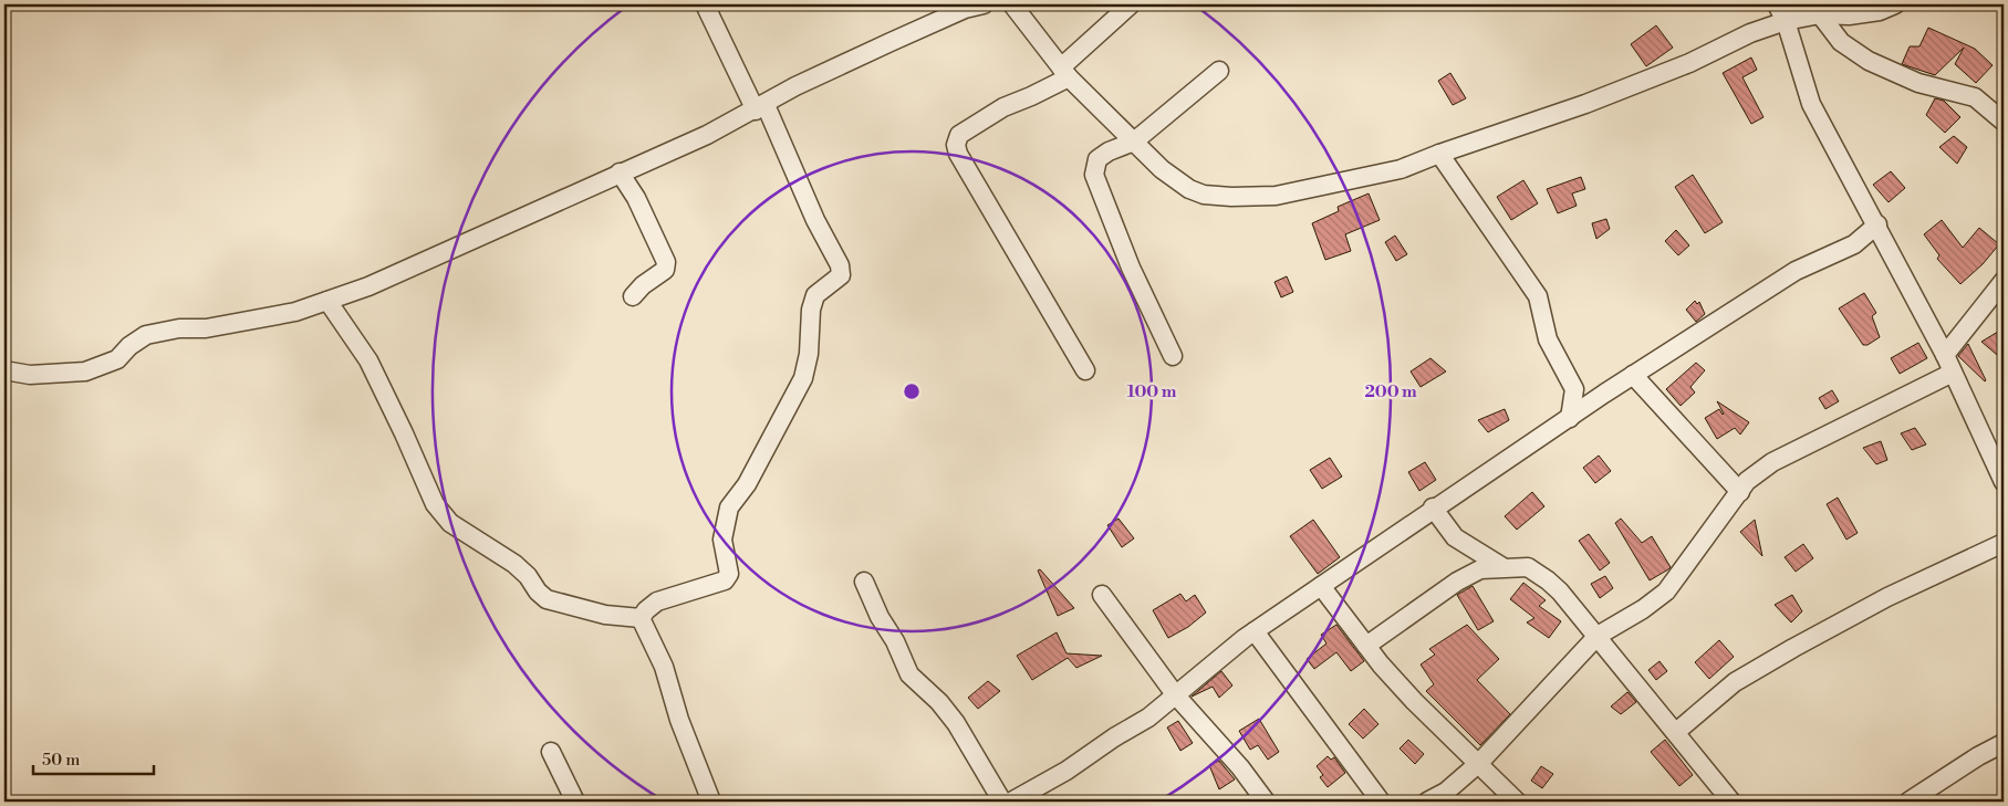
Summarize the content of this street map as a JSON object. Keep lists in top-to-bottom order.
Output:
{
  "scale_bar": "50 m",
  "rings": ["100 m", "200 m"]
}
